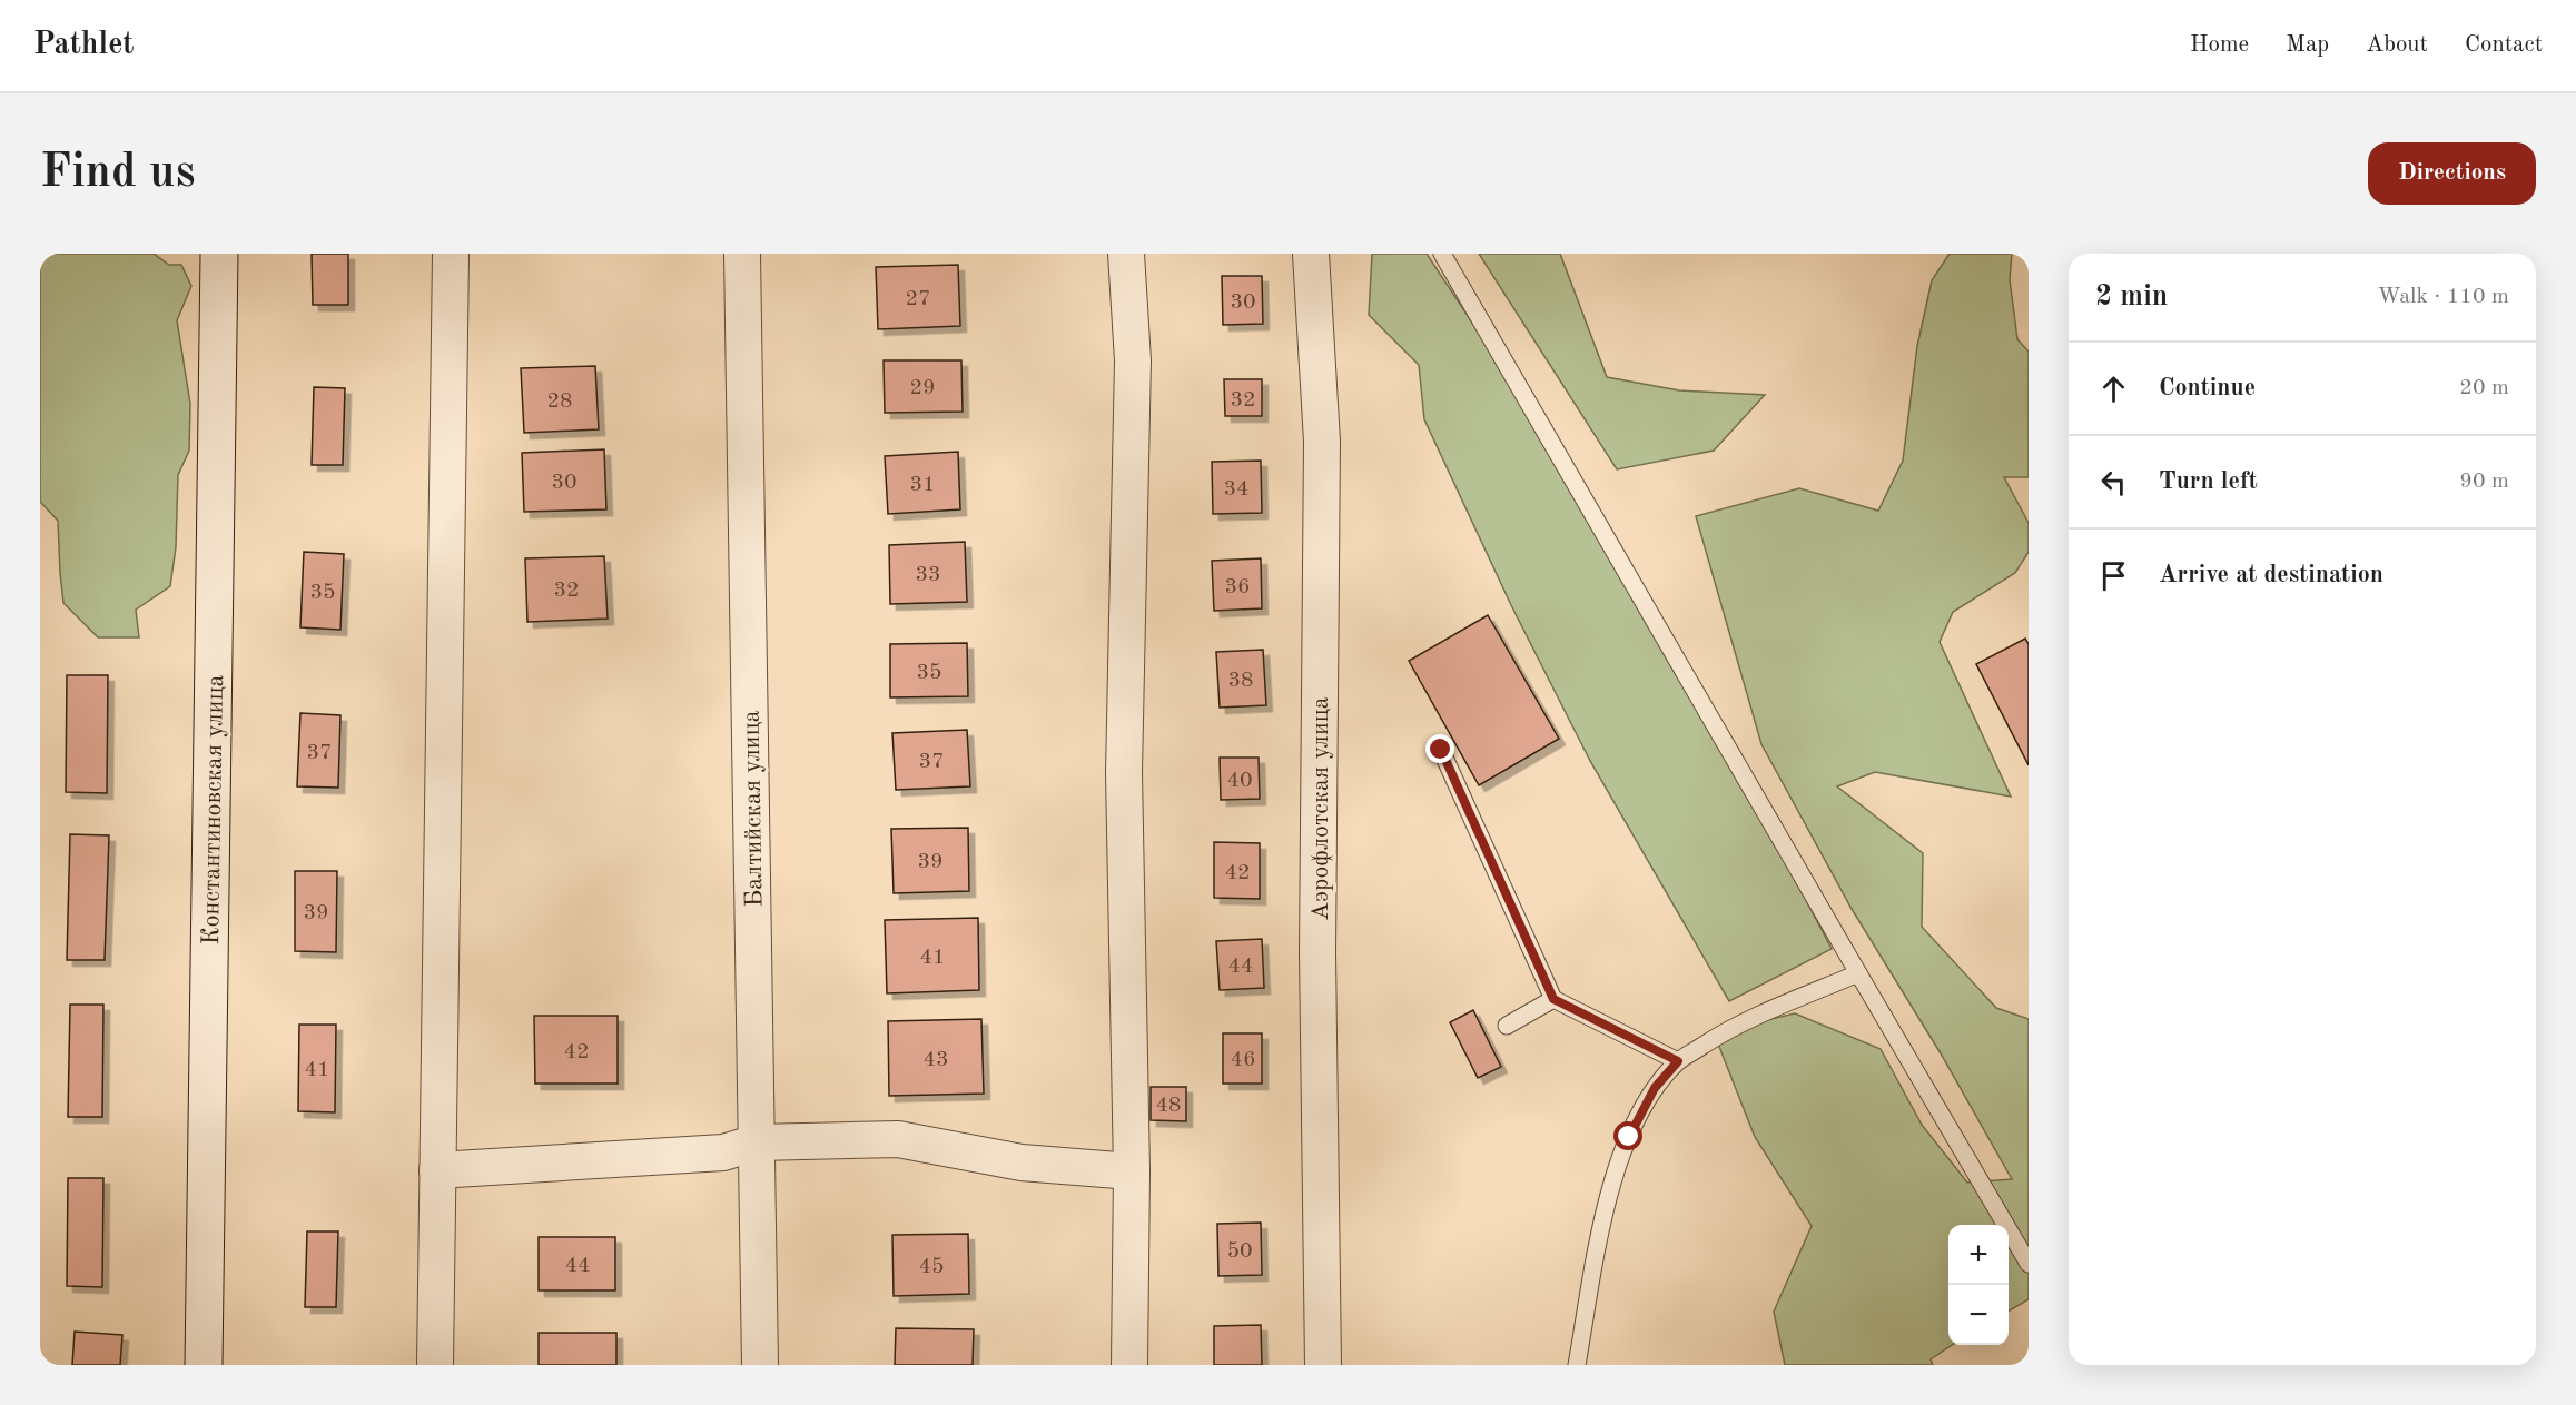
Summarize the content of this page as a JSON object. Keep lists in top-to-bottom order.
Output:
{
  "streets": {
    "street": ["Балтийская улица", "Аэрофлотская улица", "Константиновская улица"]
  },
  "house_numbers": [
    "27",
    "30",
    "29",
    "32",
    "28",
    "30",
    "31",
    "34",
    "33",
    "36",
    "32",
    "35",
    "35",
    "38",
    "37",
    "37",
    "40",
    "39",
    "42",
    "39",
    "41",
    "44",
    "42",
    "43",
    "46",
    "41",
    "48",
    "50",
    "44",
    "45"
  ],
  "page": {
    "header": "Pathlet",
    "nav": [
      "Home",
      "Map",
      "About",
      "Contact"
    ],
    "buttons": "Directions",
    "title": "Find us",
    "heading": ["2 min", "Walk · 110 m"],
    "list": [
      ["Continue", "20 m"],
      ["Turn left", "90 m"],
      "Arrive at destination"
    ],
    "map_buttons": ["+", "−"]
  }
}
